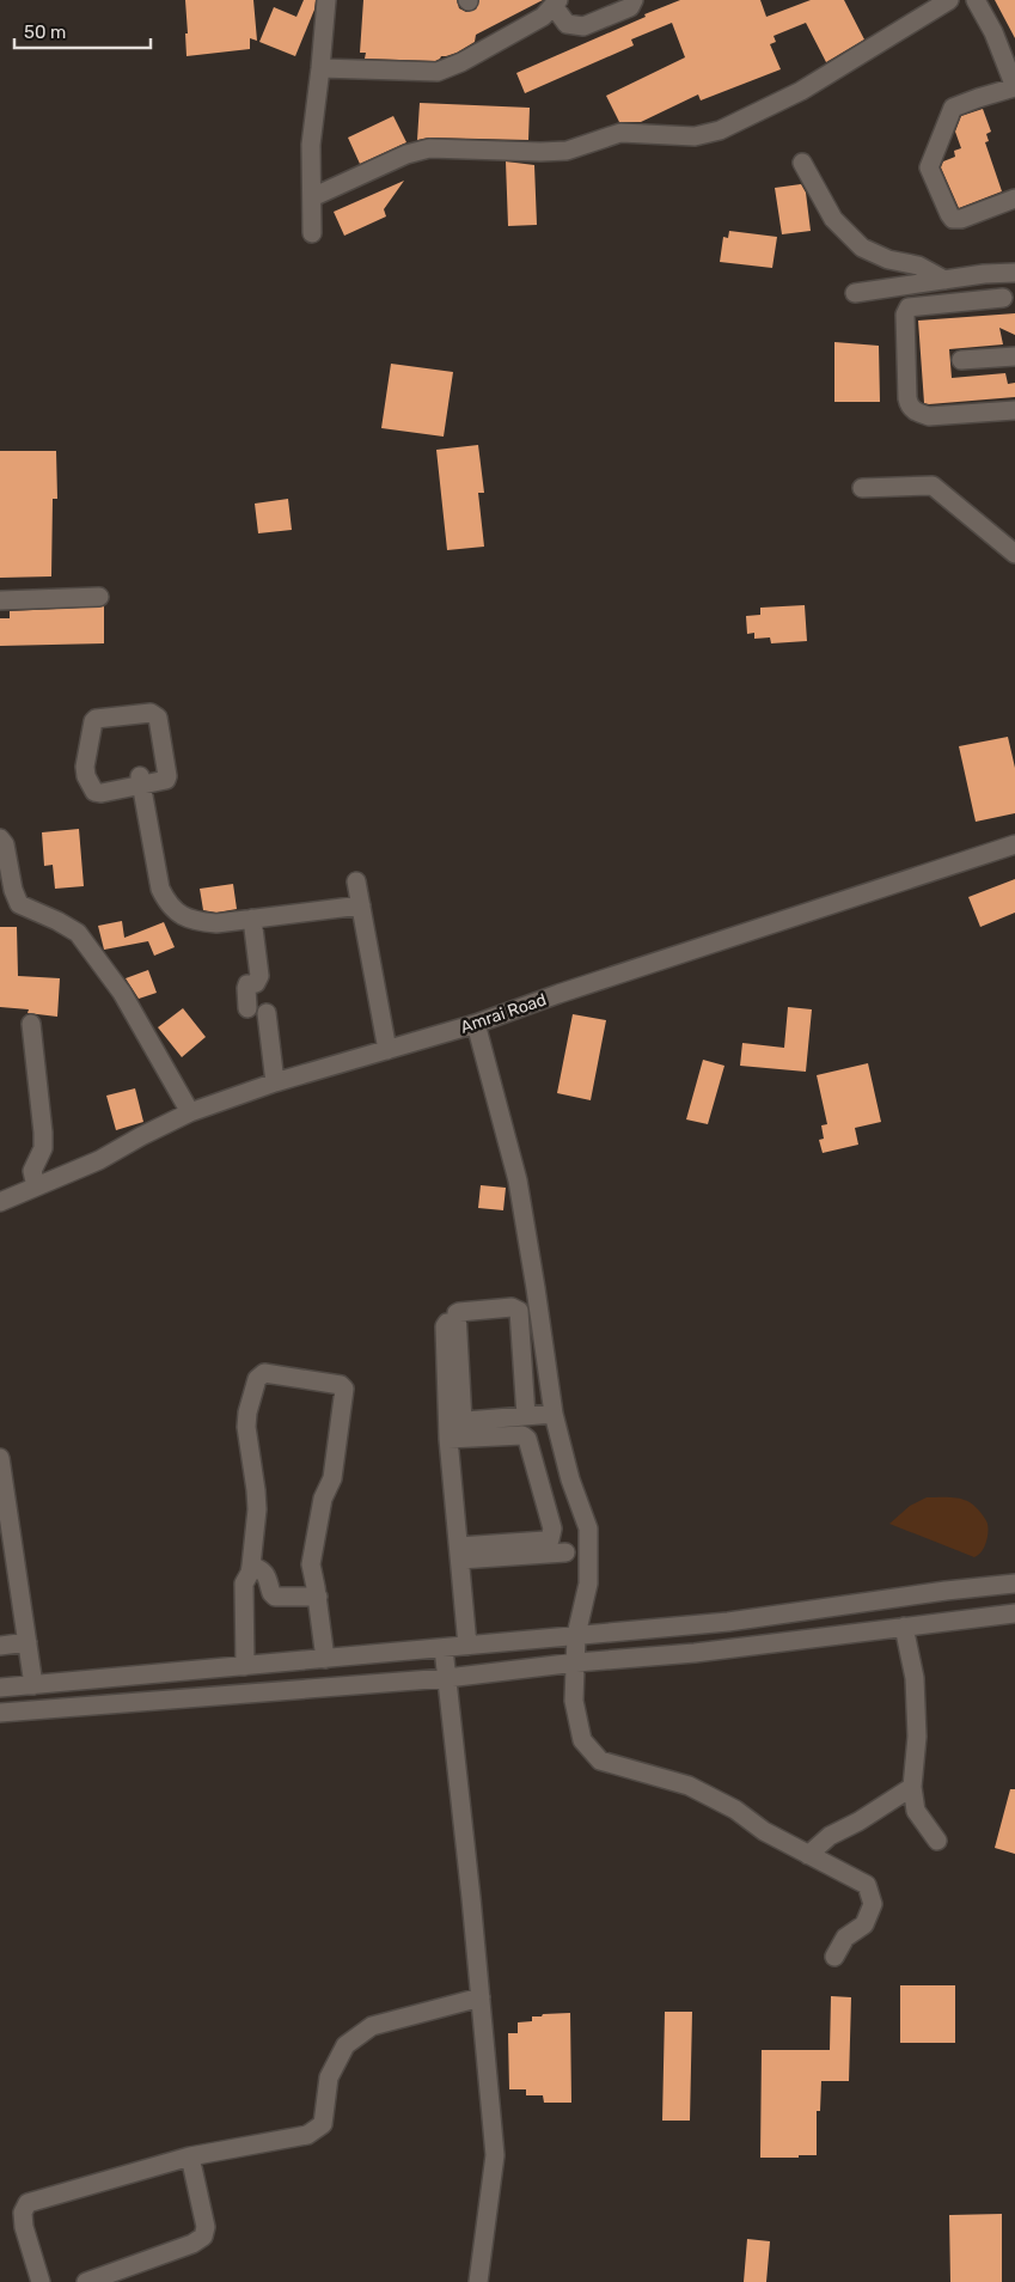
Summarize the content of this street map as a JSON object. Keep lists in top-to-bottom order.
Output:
{
  "streets": {
    "street": ["Amrai Road"]
  },
  "scale_bar": "50 m"
}
